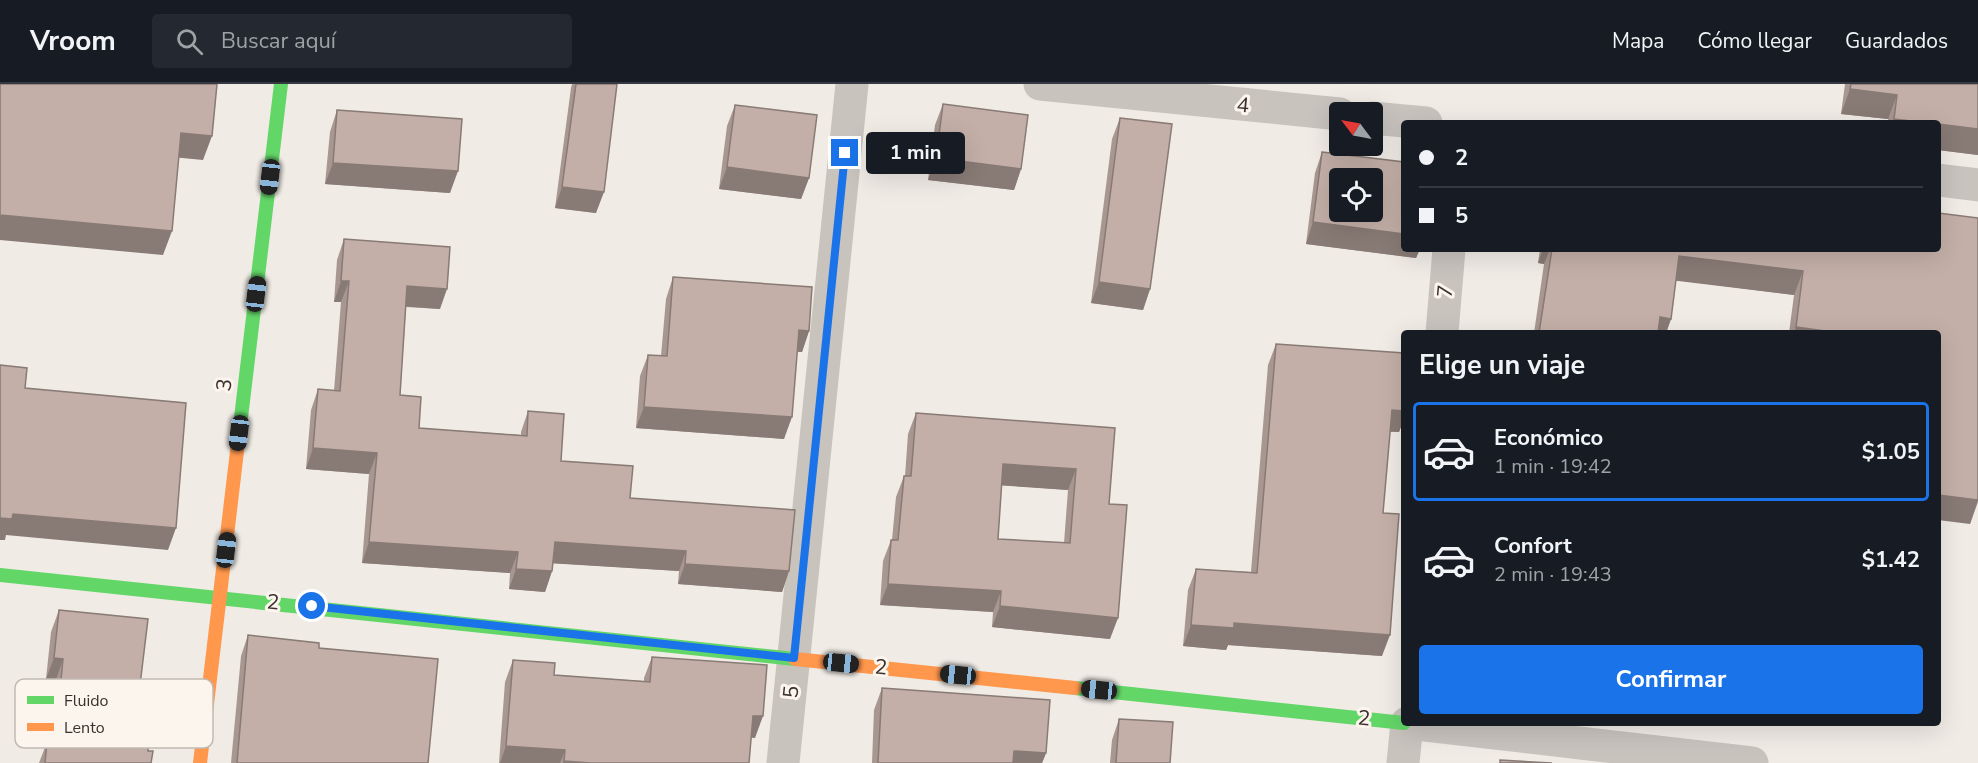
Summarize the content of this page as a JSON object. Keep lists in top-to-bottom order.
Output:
{
  "streets": {
    "street": [
      "4",
      "7",
      "3",
      "2",
      "5"
    ]
  },
  "crossings": [
    ["3", "2"],
    ["2", "5"]
  ],
  "legend": ["Fluido", "Lento"],
  "north": "top left",
  "page": {
    "header": "Vroom",
    "search": "Buscar aquí",
    "nav": ["Mapa", "Cómo llegar", "Guardados"],
    "banner": ["2", "5"],
    "bubble": "1 min",
    "heading": "Elige un viaje",
    "list": [
      {
        "name": "Económico",
        "note": "1 min · 19:42",
        "value": "$1.05"
      },
      {
        "name": "Confort",
        "note": "2 min · 19:43",
        "value": "$1.42"
      }
    ],
    "buttons": "Confirmar"
  }
}
